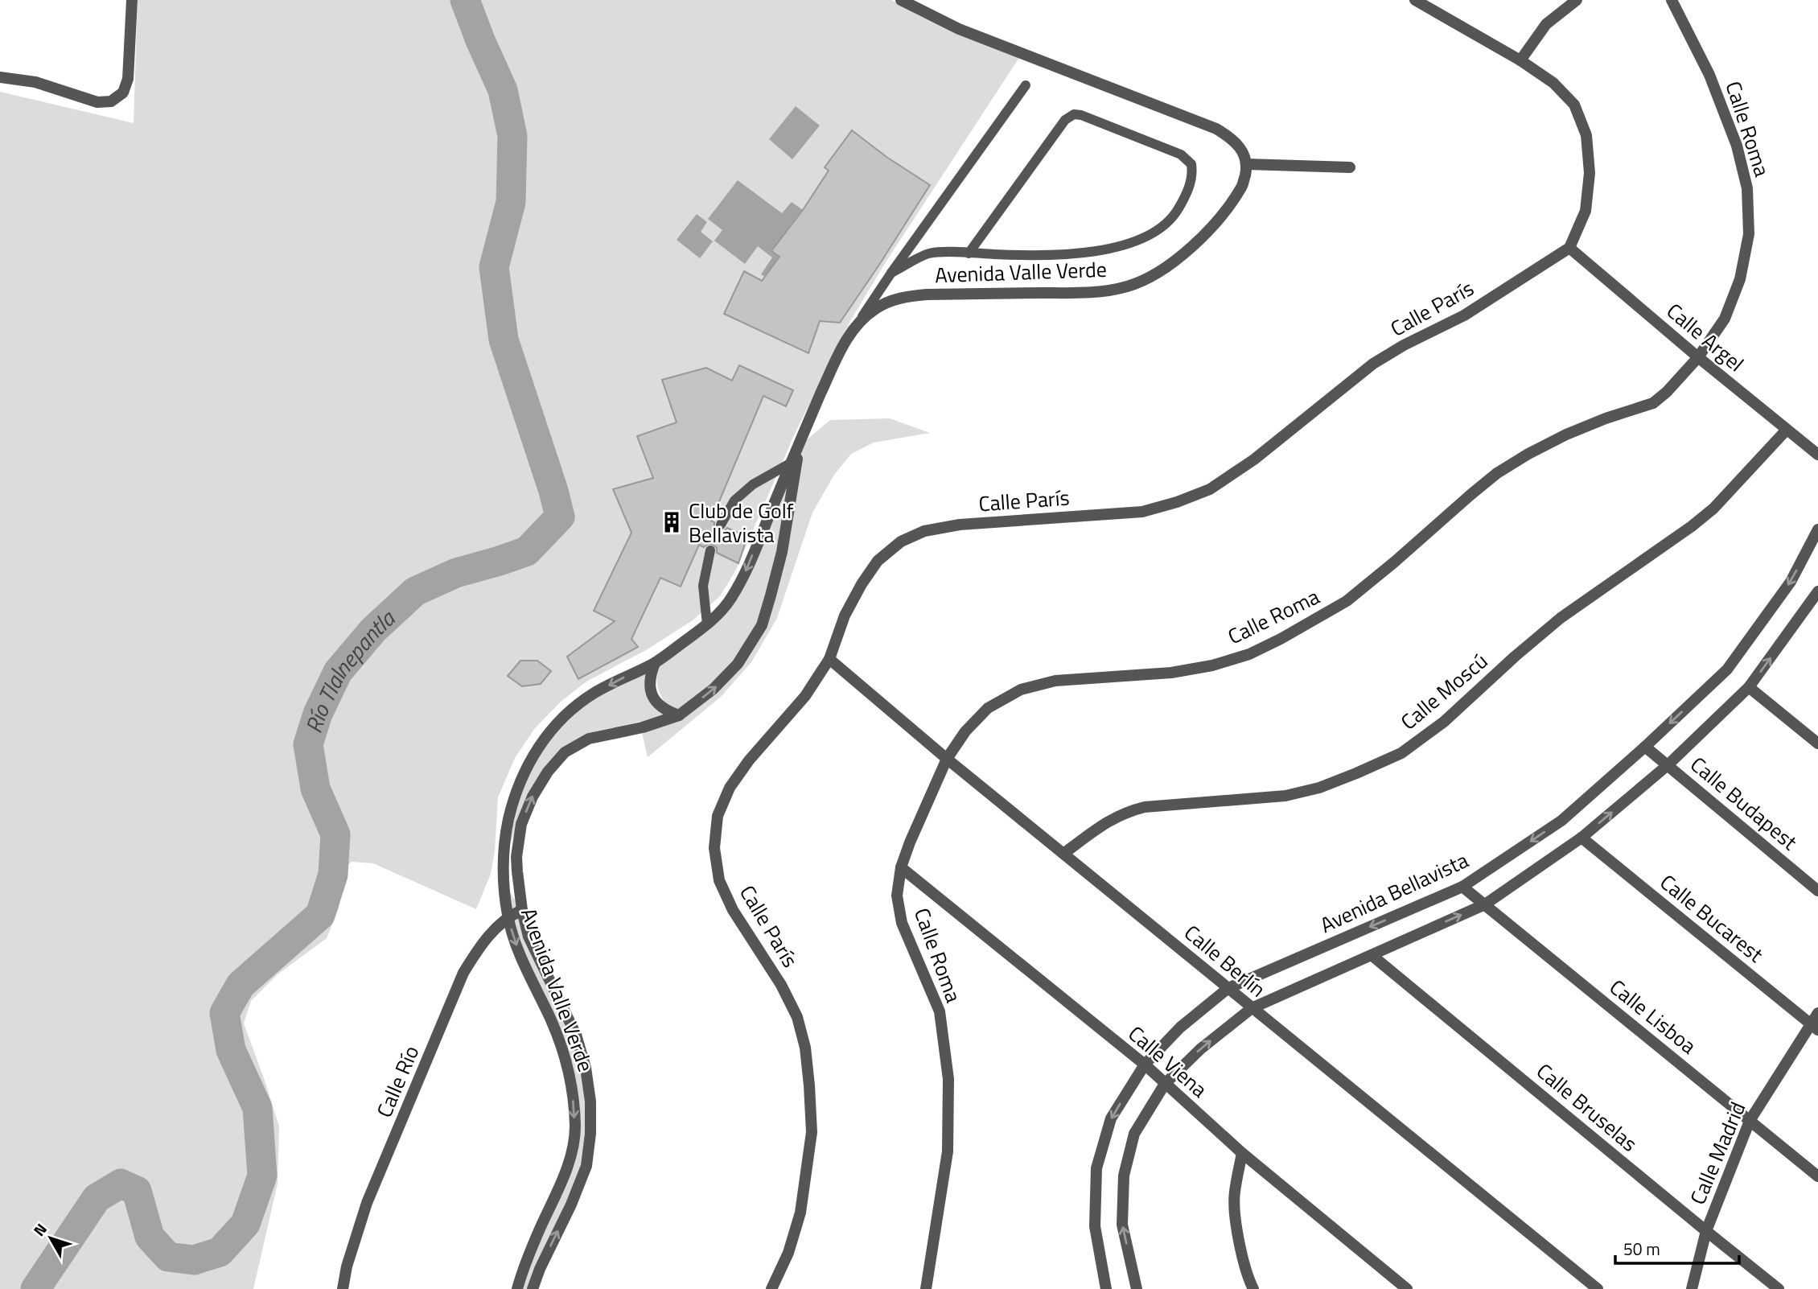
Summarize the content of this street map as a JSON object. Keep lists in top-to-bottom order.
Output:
{
  "streets": {
    "street": [
      "Calle Roma",
      "Avenida Valle Verde",
      "Calle París",
      "Calle Argel",
      "Calle Moscú",
      "Calle Budapest",
      "Avenida Bellavista",
      "Calle Bucarest",
      "Calle Berlín",
      "Calle Lisboa",
      "Calle Viena",
      "Calle Río",
      "Calle Bruselas",
      "Calle Madrid"
    ]
  },
  "crossings": [
    ["Calle Roma", "Calle Argel"],
    ["Calle Roma", "Calle Berlín"],
    ["Calle Roma", "Calle Viena"],
    ["Avenida Valle Verde", "Calle Río"],
    ["Calle París", "Calle Argel"],
    ["Calle París", "Calle Berlín"],
    ["Calle Argel", "Calle Moscú"],
    ["Calle Moscú", "Calle Berlín"],
    ["Calle Budapest", "Avenida Bellavista"],
    ["Avenida Bellavista", "Calle Berlín"],
    ["Avenida Bellavista", "Calle Lisboa"],
    ["Avenida Bellavista", "Calle Viena"],
    ["Calle Bucarest", "Calle Madrid"],
    ["Calle Lisboa", "Calle Madrid"],
    ["Calle Bruselas", "Calle Madrid"]
  ],
  "water": ["Río Tlalnepantla"],
  "places": {
    "building": ["Club de Golf Bellavista"]
  },
  "scale_bar": "50 m",
  "north": "top left"
}
